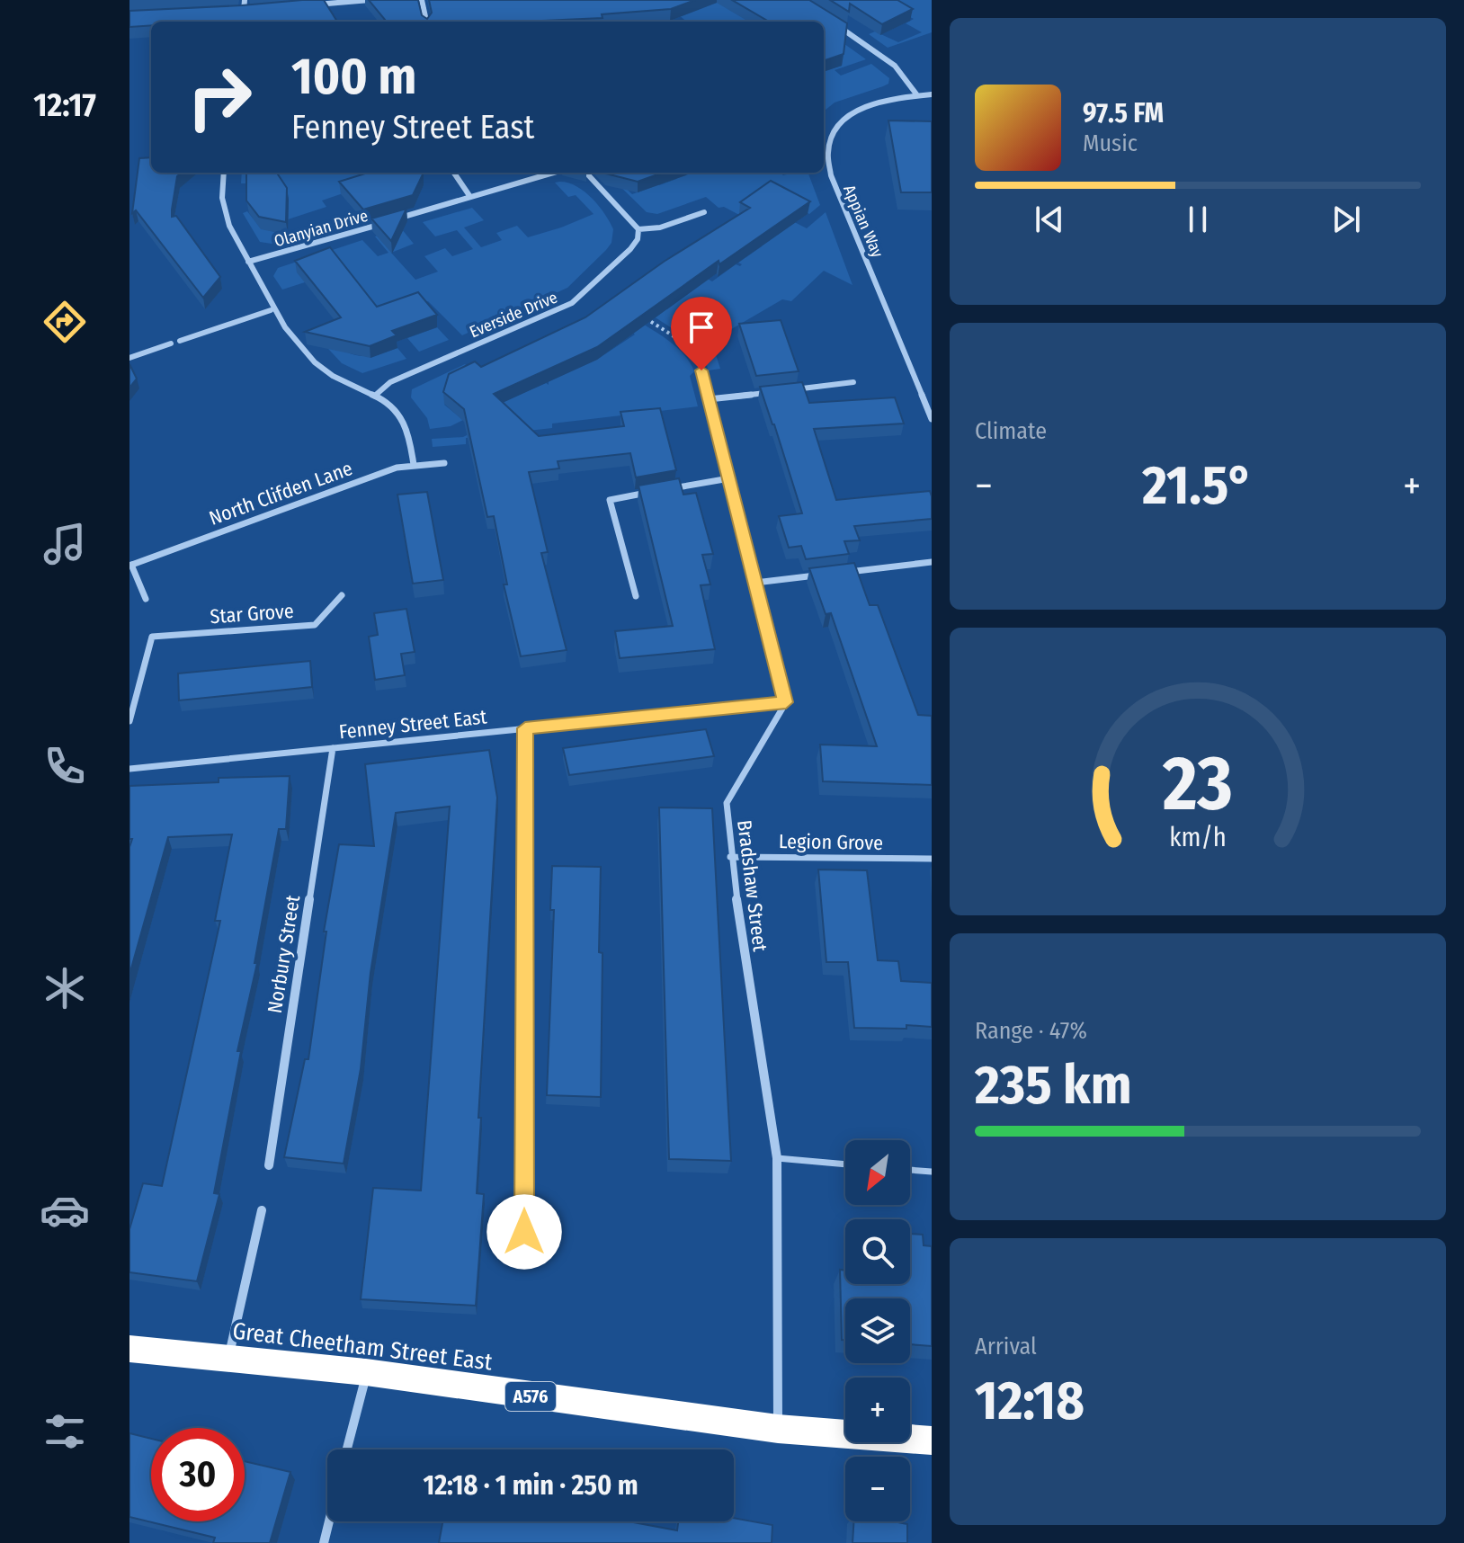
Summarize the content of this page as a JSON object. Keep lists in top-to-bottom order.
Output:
{
  "streets": {
    "highway": ["Great Cheetham Street East", "A576"],
    "street": [
      "Appian Way",
      "Olanyian Drive",
      "Everside Drive",
      "North Clifden Lane",
      "Star Grove",
      "Fenney Street East",
      "Legion Grove",
      "Bradshaw Street",
      "Norbury Street"
    ]
  },
  "crossings": [
    ["Fenney Street East", "Bradshaw Street"],
    ["Fenney Street East", "Norbury Street"],
    ["Legion Grove", "Bradshaw Street"],
    ["Bradshaw Street", "Great Cheetham Street East"]
  ],
  "north": "bottom left",
  "page": {
    "tabs": "12:17",
    "turn": ["100 m", "Fenney Street East"],
    "song": ["97.5 FM", "Music"],
    "tile": [
      "Climate",
      ["Range · 47%", "235 km"],
      ["Arrival", "12:18"]
    ],
    "heat": ["−", "21.5°", "+"],
    "map_buttons": ["+", "−"],
    "limit": "30",
    "trip": "12:18 · 1 min · 250 m",
    "gauge": ["23", "km/h"]
  }
}
